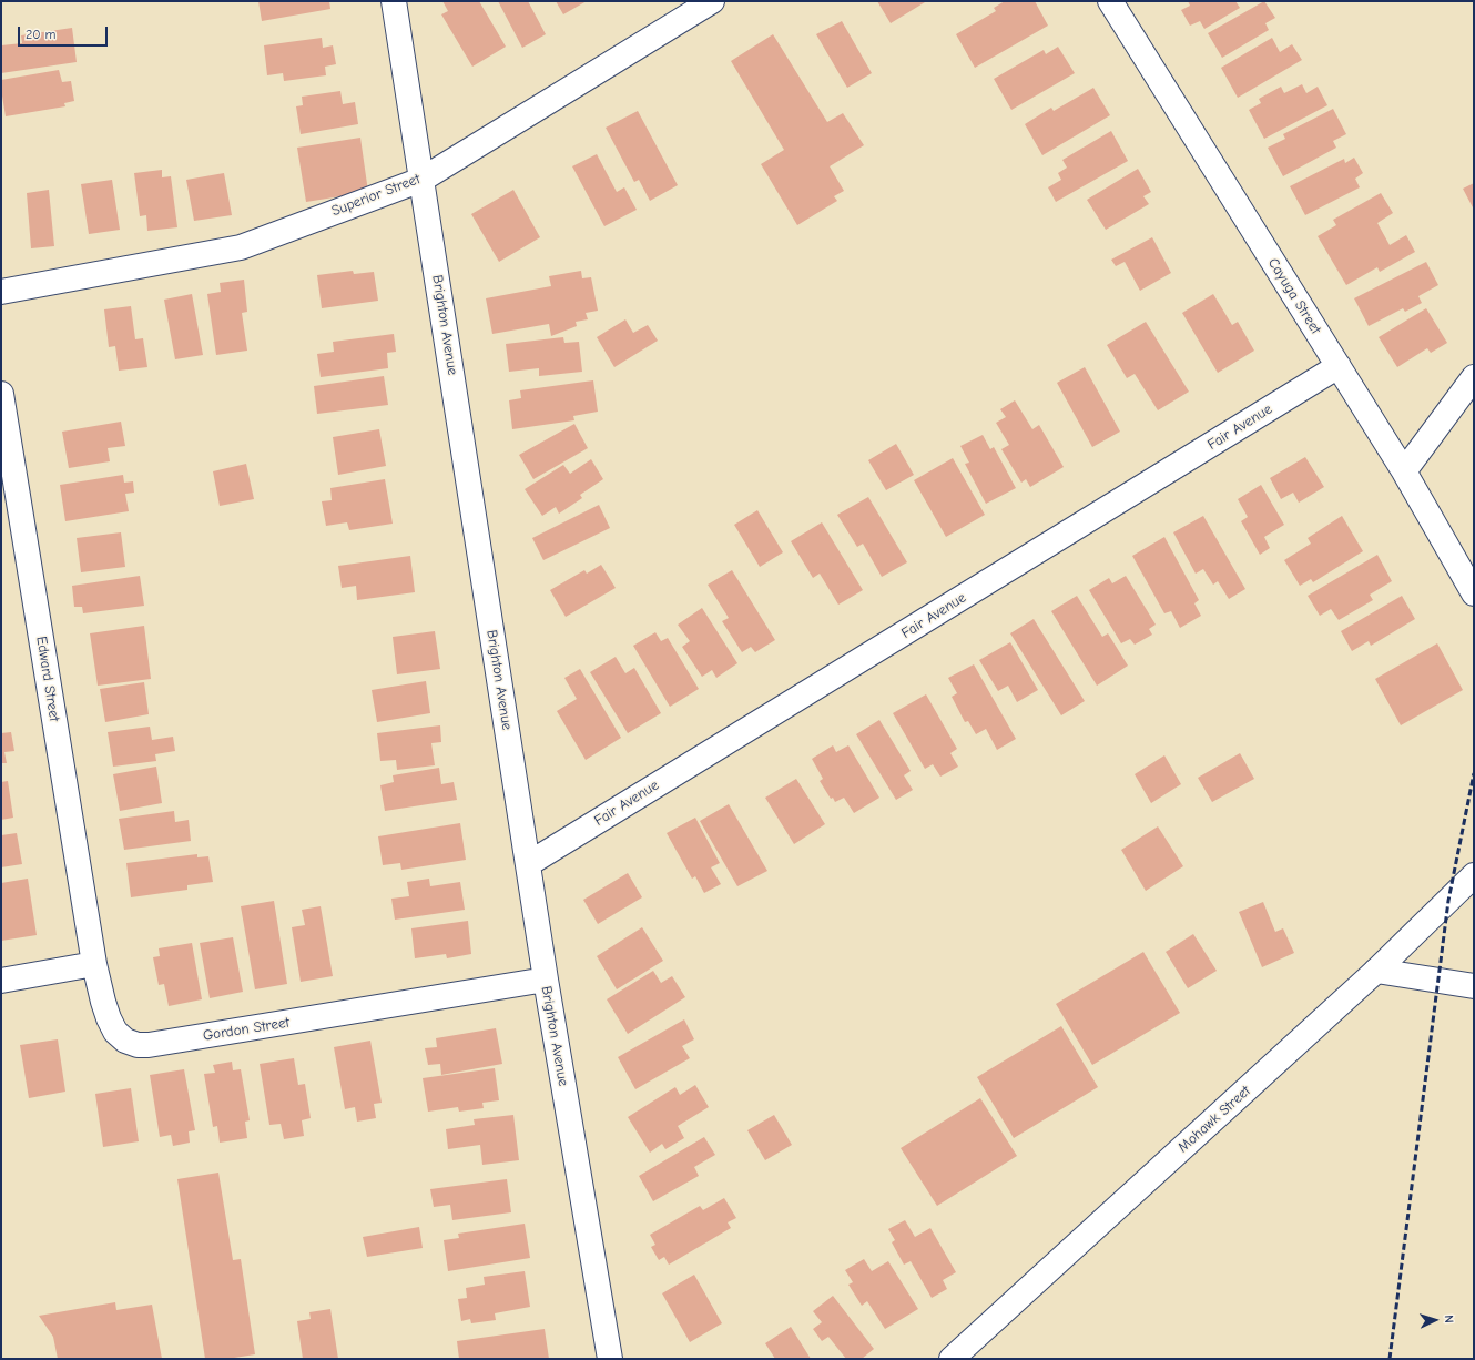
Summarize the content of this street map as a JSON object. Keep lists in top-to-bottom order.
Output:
{
  "streets": {
    "street": [
      "Superior Street",
      "Cayuga Street",
      "Brighton Avenue",
      "Fair Avenue",
      "Edward Street",
      "Gordon Street",
      "Mohawk Street"
    ]
  },
  "crossings": [
    ["Superior Street", "Brighton Avenue"],
    ["Cayuga Street", "Fair Avenue"],
    ["Brighton Avenue", "Fair Avenue"],
    ["Brighton Avenue", "Gordon Street"],
    ["Edward Street", "Gordon Street"]
  ],
  "scale_bar": "20 m",
  "north": "right"
}
